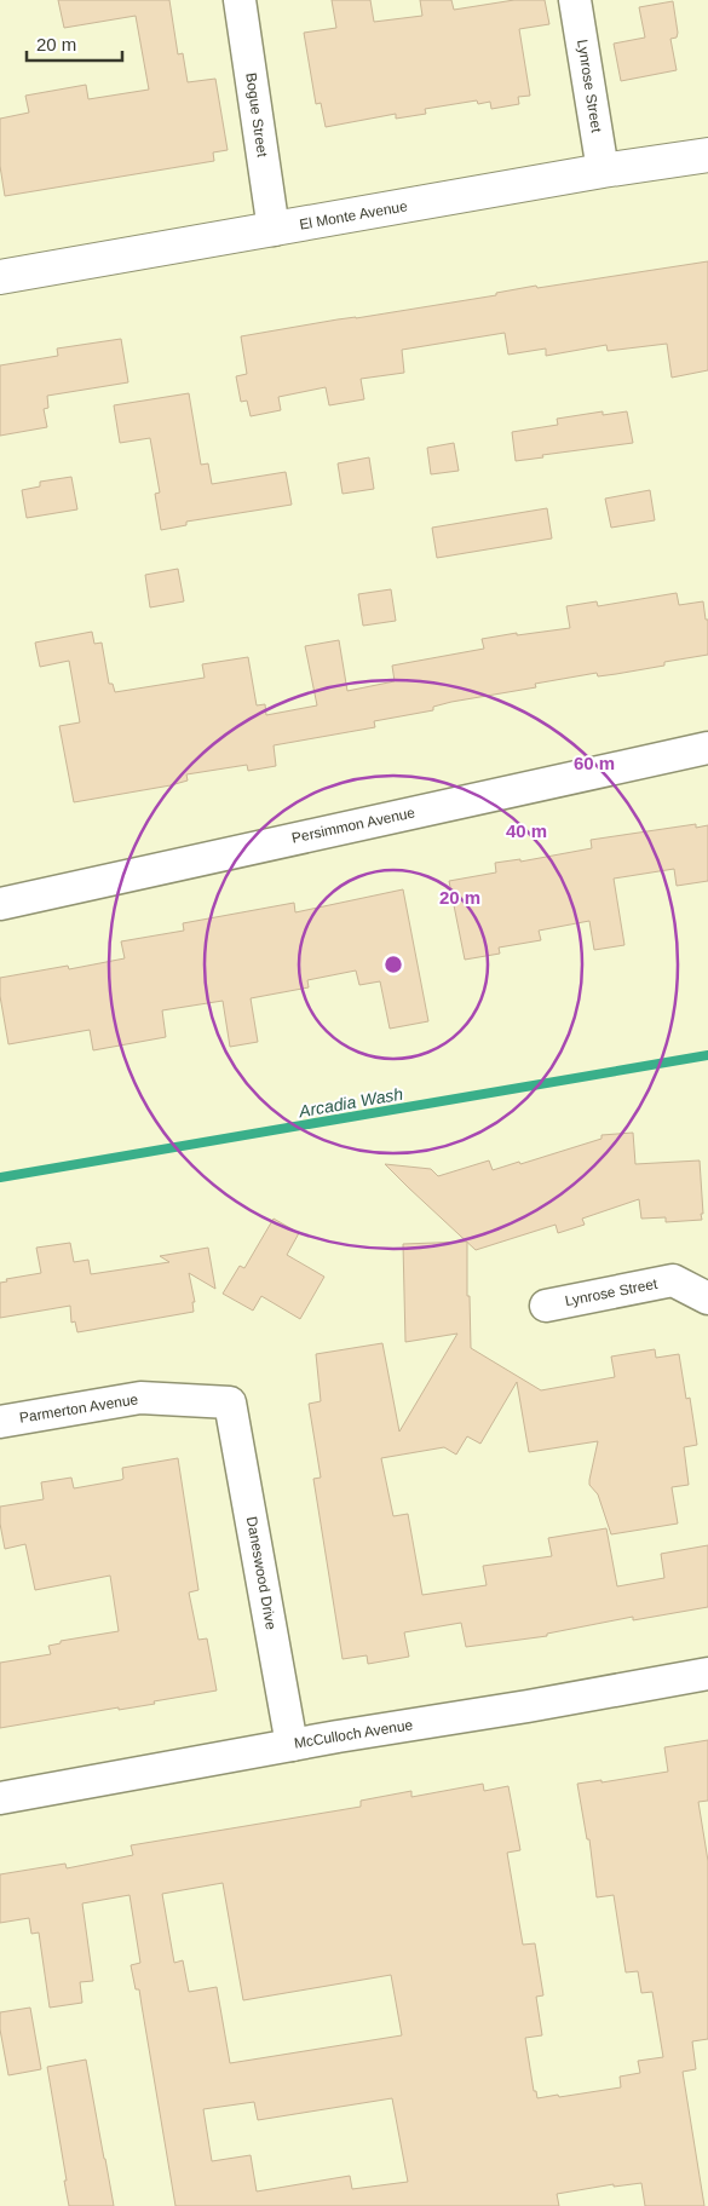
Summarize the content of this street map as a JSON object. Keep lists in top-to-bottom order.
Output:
{
  "streets": {
    "street": [
      "Lynrose Street",
      "Bogue Street",
      "El Monte Avenue",
      "Persimmon Avenue",
      "Parmerton Avenue",
      "Daneswood Drive",
      "McCulloch Avenue"
    ]
  },
  "crossings": [
    ["Lynrose Street", "El Monte Avenue"],
    ["Bogue Street", "El Monte Avenue"],
    ["Parmerton Avenue", "Daneswood Drive"],
    ["Daneswood Drive", "McCulloch Avenue"]
  ],
  "water": ["Arcadia Wash"],
  "scale_bar": "20 m",
  "rings": ["60 m", "40 m", "20 m"]
}
